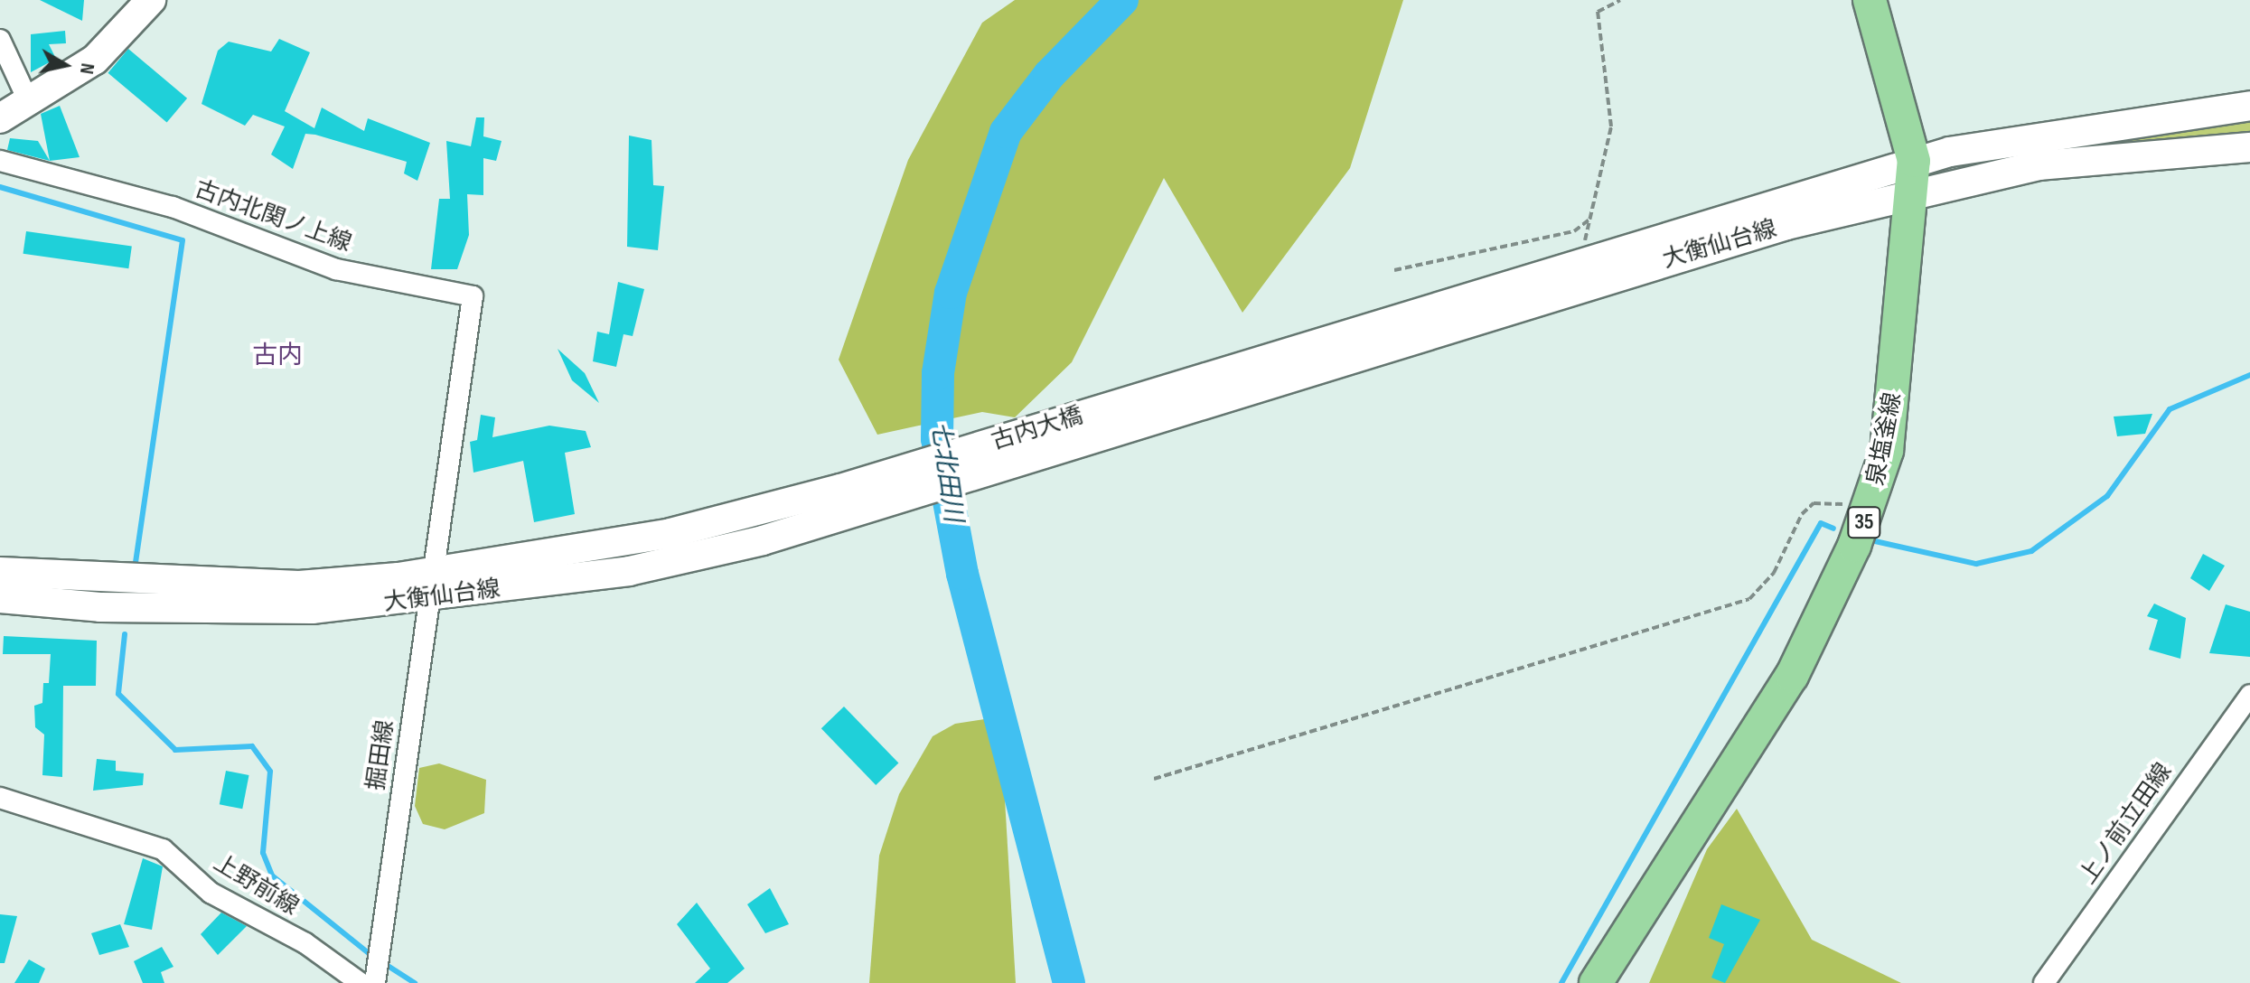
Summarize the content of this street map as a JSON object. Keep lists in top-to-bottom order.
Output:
{
  "streets": {
    "main road": [
      "大衡仙台線",
      "古内大橋",
      "泉塩釜線",
      "35"
    ],
    "street": [
      "古内北関ノ上線",
      "掘田線",
      "上ノ前立田線",
      "上野前線"
    ]
  },
  "crossings": [
    ["古内北関ノ上線", "大衡仙台線"],
    ["古内北関ノ上線", "掘田線"],
    ["大衡仙台線", "古内大橋"],
    ["大衡仙台線", "泉塩釜線"],
    ["大衡仙台線", "掘田線"],
    ["掘田線", "上野前線"]
  ],
  "districts": ["古内"],
  "water": ["七北田川"],
  "north": "right"
}
